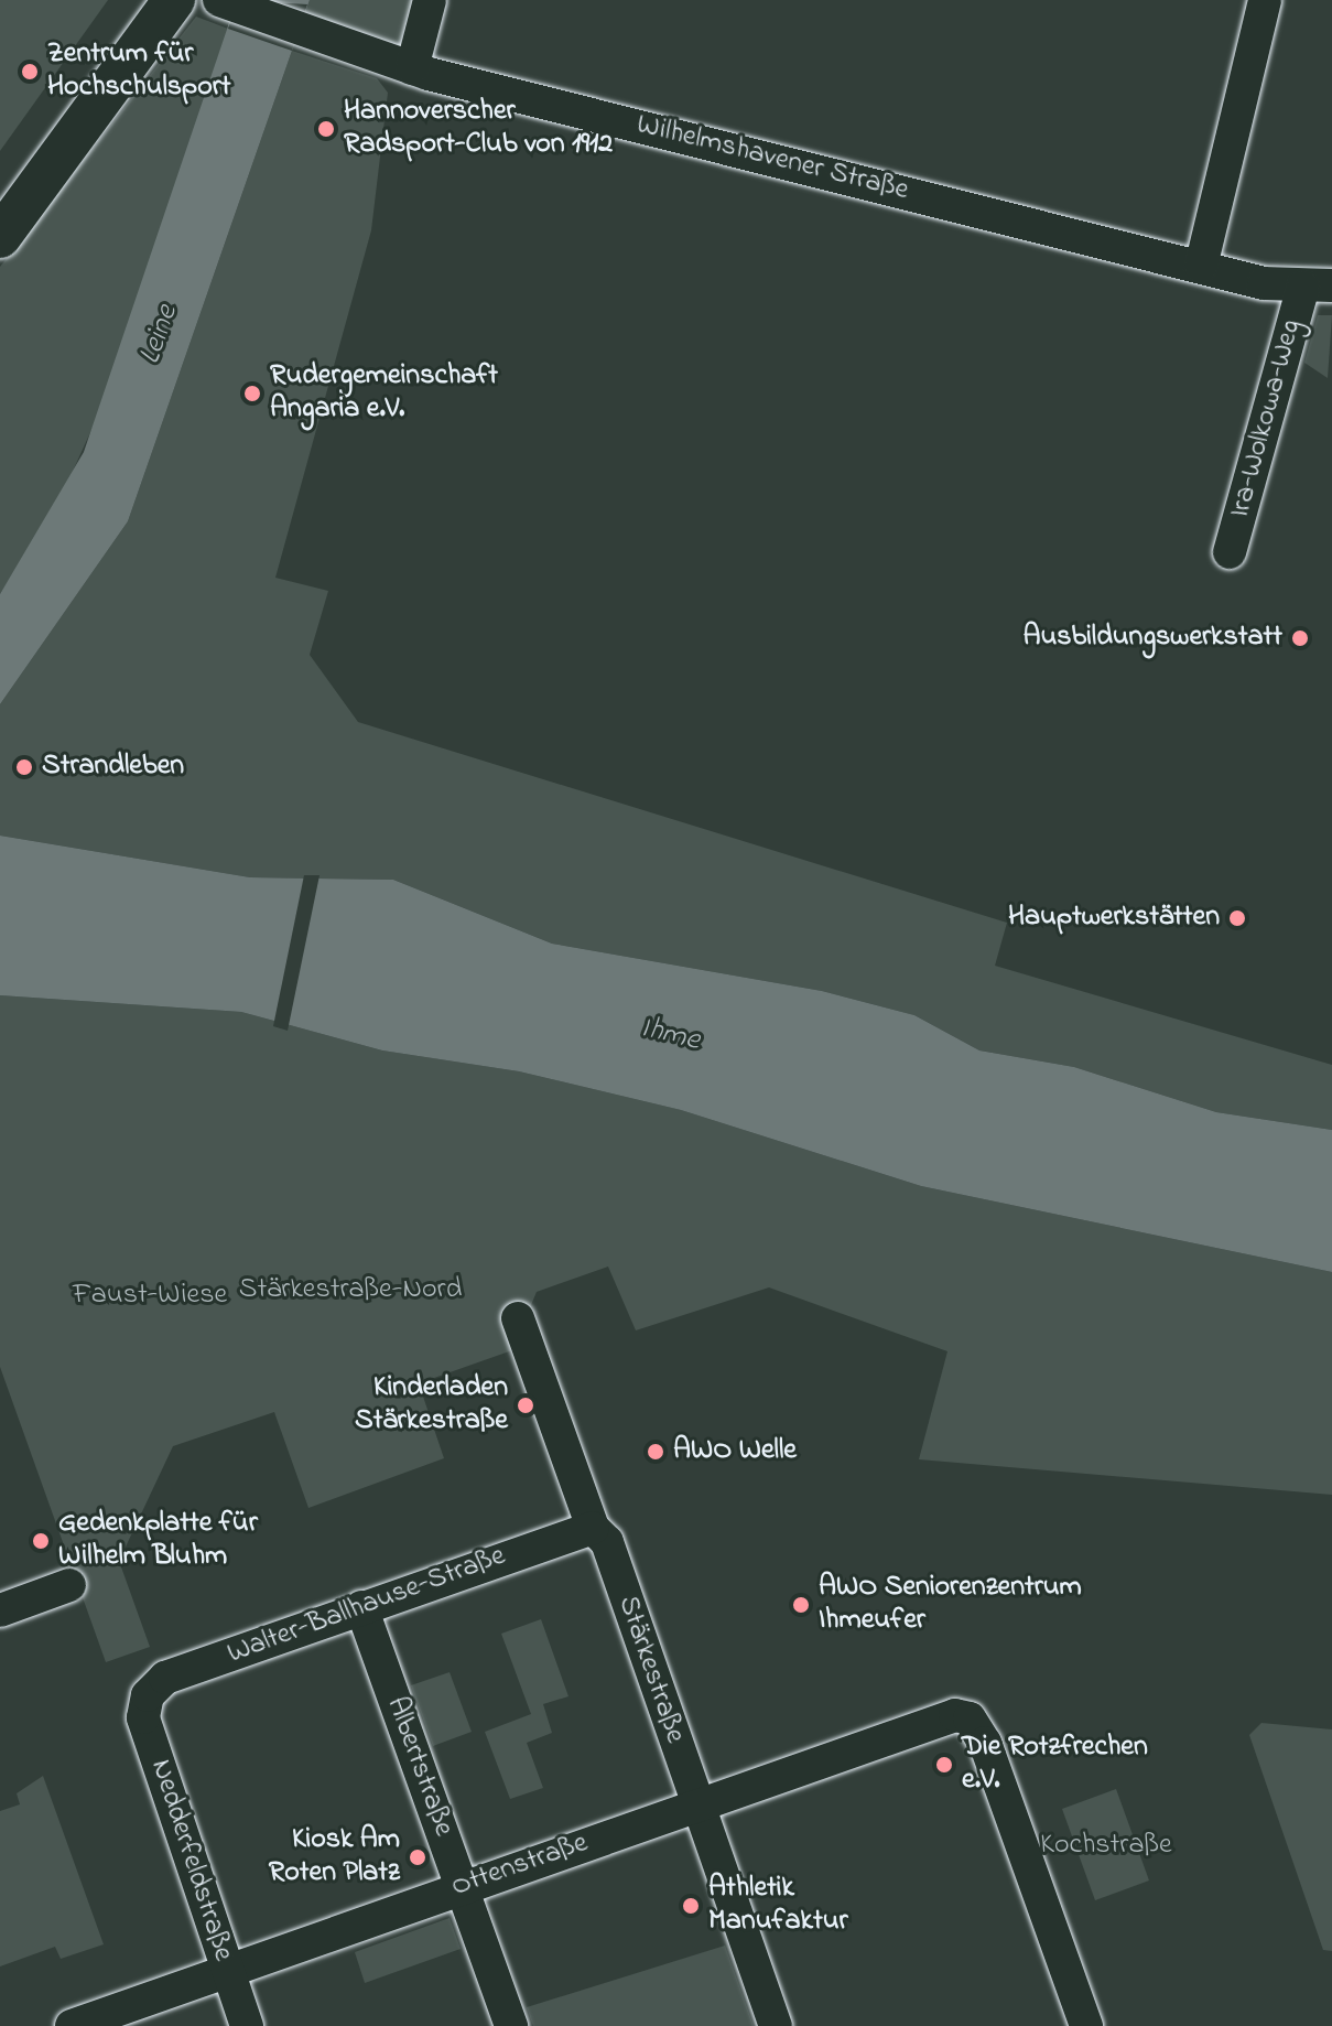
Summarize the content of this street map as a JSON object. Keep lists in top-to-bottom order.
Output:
{
  "streets": {
    "street": [
      "Wilhelmshavener Straße",
      "Ira-Wolkowa-Weg",
      "Walter-Ballhause-Straße",
      "Stärkestraße",
      "Albertstraße",
      "Nedderfeldstraße",
      "Ottenstraße"
    ]
  },
  "crossings": [
    ["Wilhelmshavener Straße", "Ira-Wolkowa-Weg"],
    ["Walter-Ballhause-Straße", "Stärkestraße"],
    ["Walter-Ballhause-Straße", "Albertstraße"],
    ["Walter-Ballhause-Straße", "Nedderfeldstraße"],
    ["Stärkestraße", "Ottenstraße"],
    ["Albertstraße", "Ottenstraße"],
    ["Nedderfeldstraße", "Ottenstraße"]
  ],
  "water": ["Leine", "Ihme"],
  "parks": ["Stärkestraße-Nord", "Faust-Wiese", "Kochstraße"],
  "places": [
    "Zentrum für Hochschulsport",
    "Hannoverscher Radsport-Club von 1912",
    "Rudergemeinschaft Angaria e.V.",
    "Ausbildungswerkstatt",
    "Strandleben",
    "Hauptwerkstätten",
    "Kinderladen Stärkestraße",
    "AWO Welle",
    "Gedenkplatte für Wilhelm Bluhm",
    "AWO Seniorenzentrum Ihmeufer",
    "Die Rotzfrechen e.V.",
    "Kiosk Am Roten Platz",
    "Athletik Manufaktur"
  ]
}
